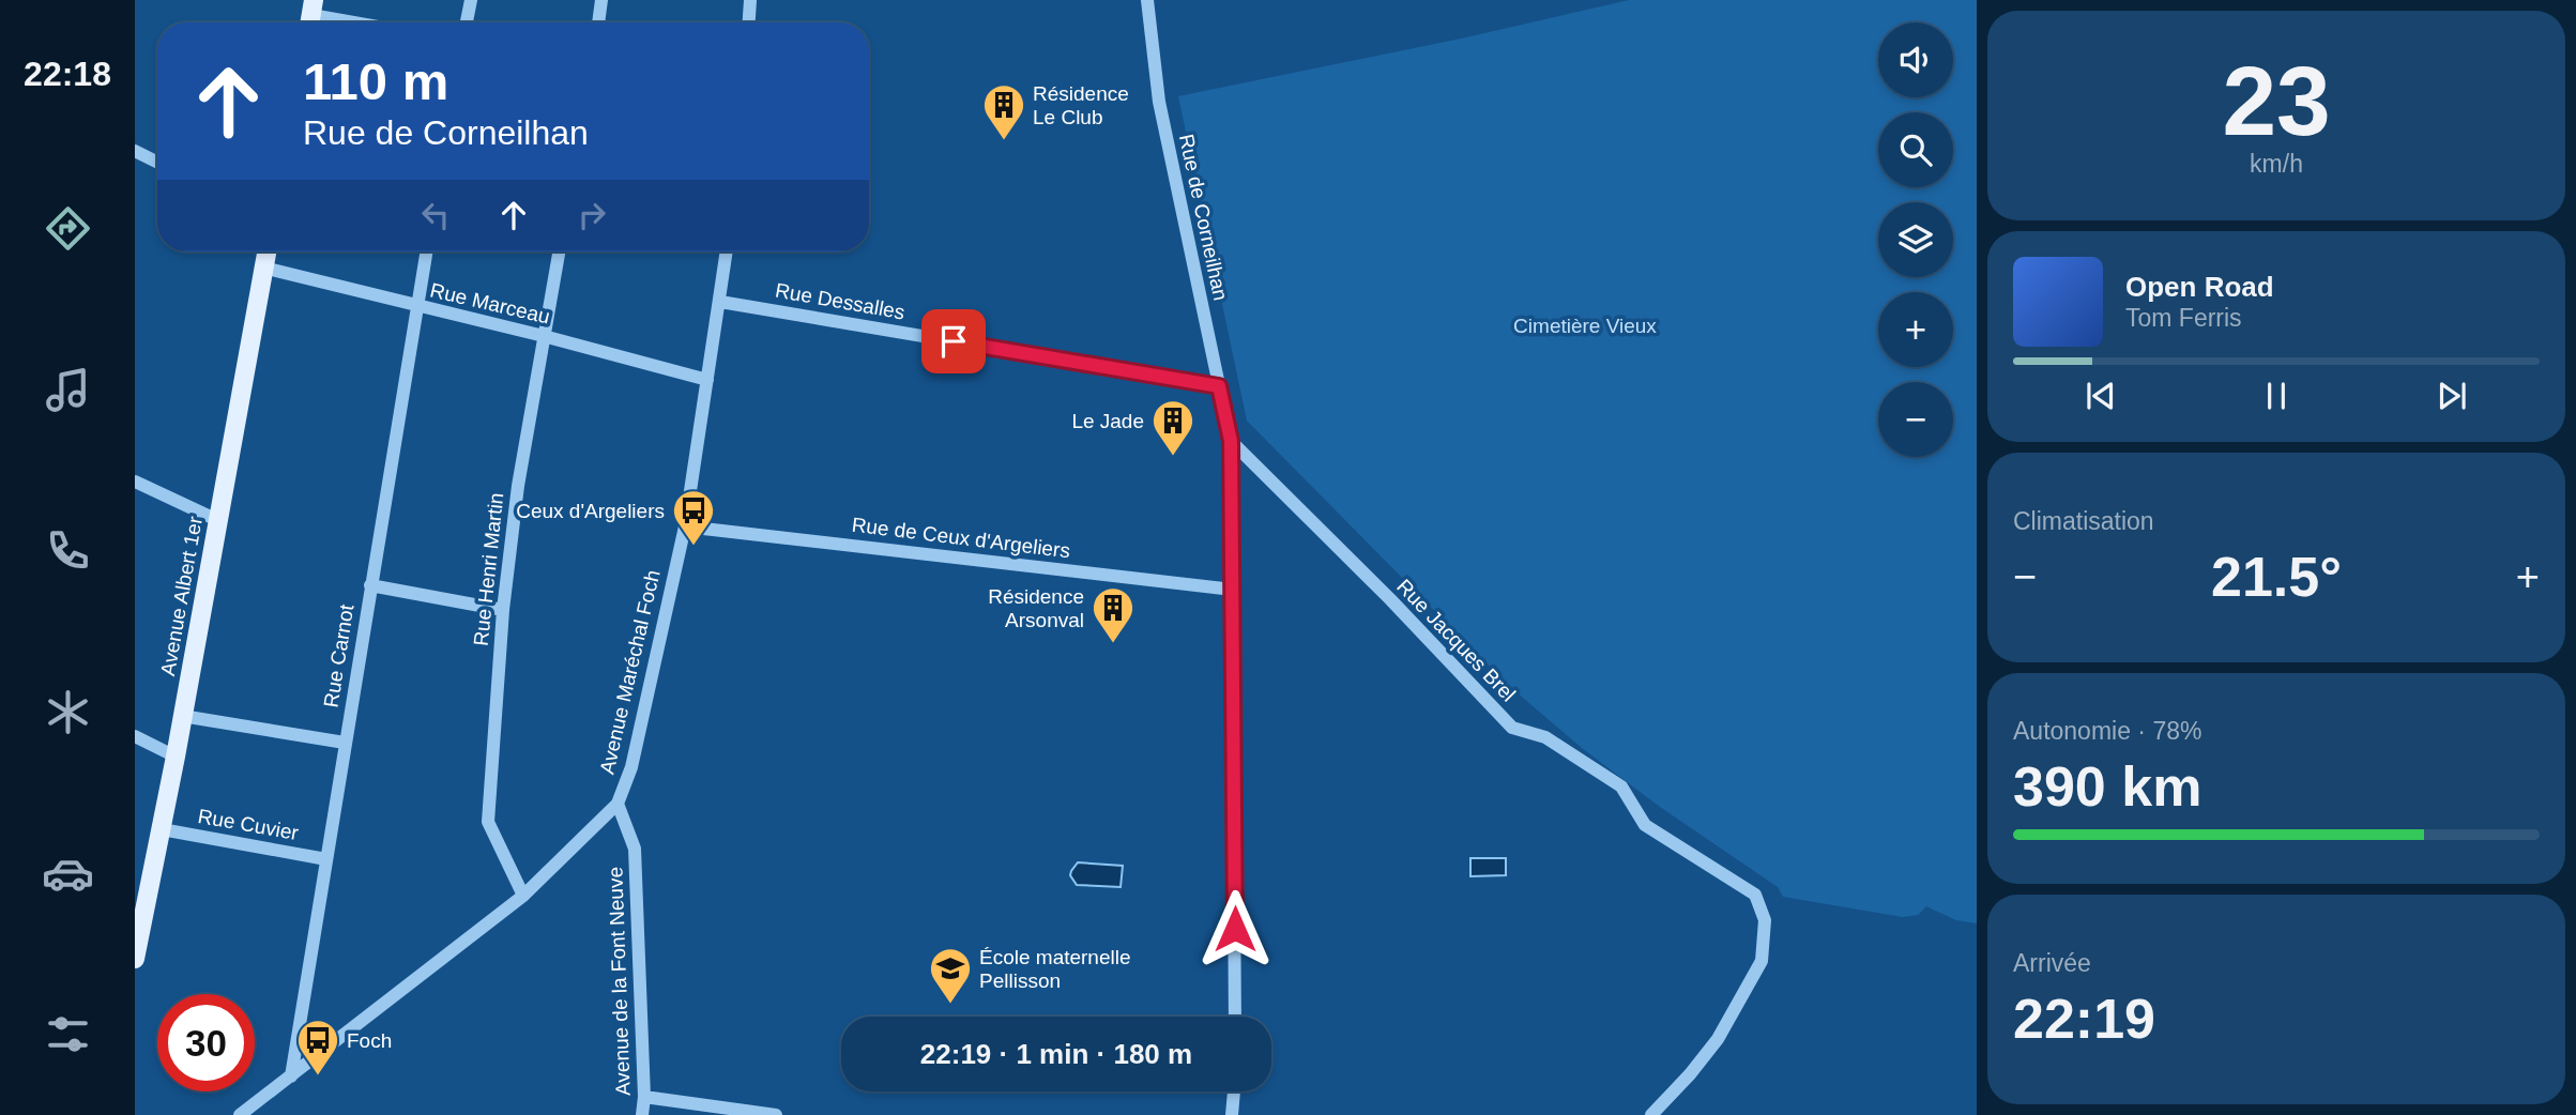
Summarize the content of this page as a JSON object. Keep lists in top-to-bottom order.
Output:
{
  "streets": {
    "main road": ["Avenue Albert 1er"],
    "street": [
      "Rue de Corneilhan",
      "Rue Dessalles",
      "Rue Marceau",
      "Rue de Ceux d'Argeliers",
      "Rue Henri Martin",
      "Rue Jacques Brel",
      "Rue Carnot",
      "Avenue Maréchal Foch",
      "Rue Cuvier",
      "Avenue de la Font Neuve"
    ]
  },
  "crossings": [
    ["Rue de Corneilhan", "Rue Dessalles"],
    ["Rue de Corneilhan", "Rue de Ceux d'Argeliers"],
    ["Rue de Corneilhan", "Rue Jacques Brel"],
    ["Rue Dessalles", "Avenue Maréchal Foch"],
    ["Rue Marceau", "Rue Henri Martin"],
    ["Rue Marceau", "Avenue Albert 1er"],
    ["Rue Marceau", "Rue Carnot"],
    ["Rue Marceau", "Avenue Maréchal Foch"],
    ["Rue de Ceux d'Argeliers", "Avenue Maréchal Foch"],
    ["Rue Henri Martin", "Avenue Maréchal Foch"],
    ["Avenue Albert 1er", "Rue Cuvier"],
    ["Rue Carnot", "Avenue Maréchal Foch"],
    ["Rue Carnot", "Rue Cuvier"],
    ["Avenue Maréchal Foch", "Avenue de la Font Neuve"]
  ],
  "parks": ["Cimetière Vieux"],
  "places": {
    "building": ["Résidence Le Club", "Le Jade", "Résidence Arsonval"],
    "bus stop": ["Ceux d'Argeliers", "Foch"],
    "school or university": ["École maternelle Pellisson"]
  },
  "page": {
    "tabs": "22:18",
    "tile": [
      ["23", "km/h"],
      "Climatisation",
      ["Autonomie · 78%", "390 km"],
      ["Arrivée", "22:19"]
    ],
    "map_buttons": ["+", "−"],
    "turn": ["110 m", "Rue de Corneilhan"],
    "song": ["Open Road", "Tom Ferris"],
    "heat": ["−", "21.5°", "+"],
    "limit": "30",
    "trip": "22:19 · 1 min · 180 m"
  }
}
